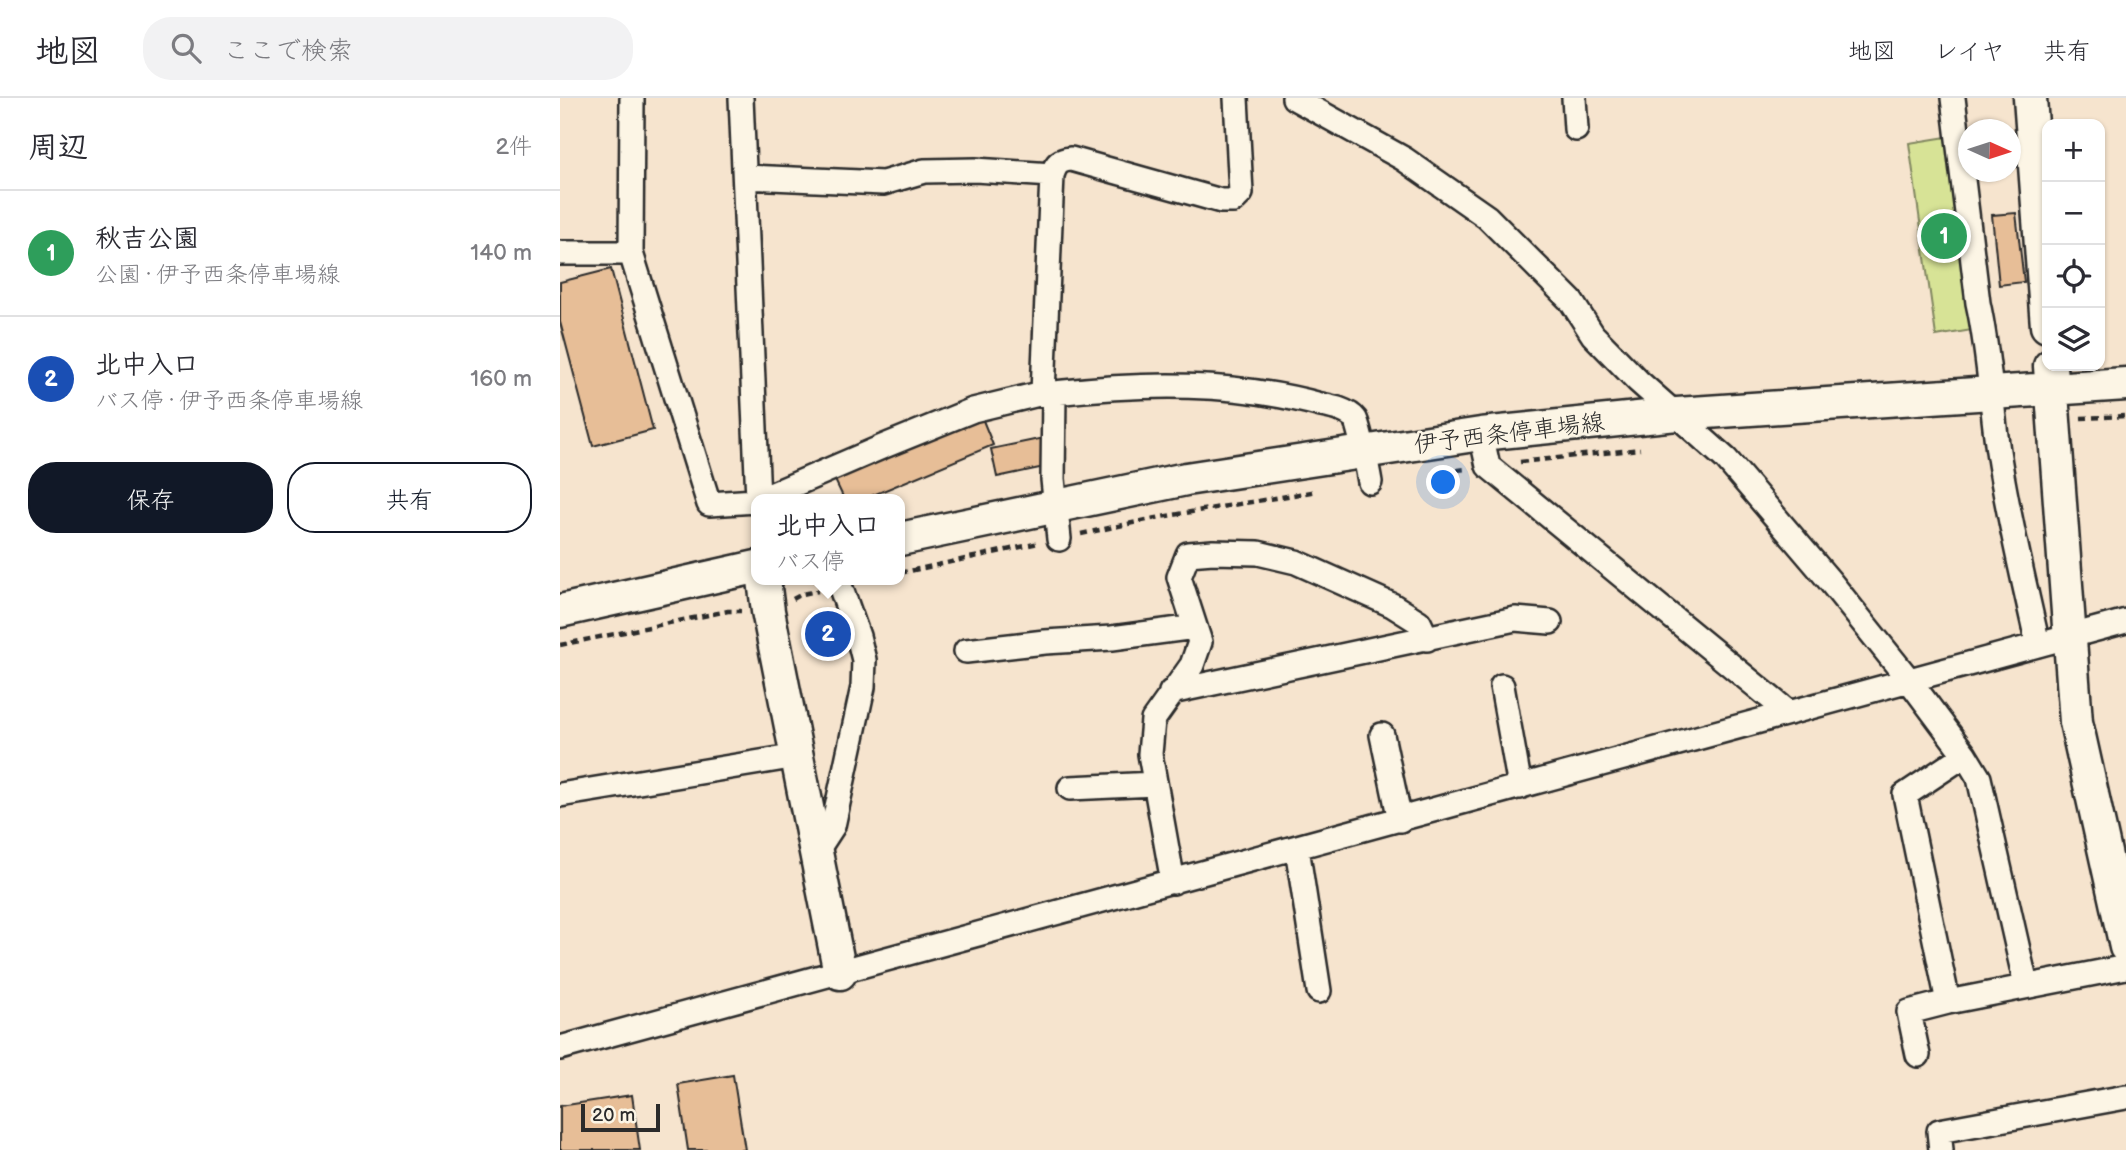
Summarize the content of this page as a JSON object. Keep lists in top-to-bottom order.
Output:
{
  "streets": {
    "main road": ["伊予西条停車場線"]
  },
  "scale_bar": "20 m",
  "north": "right",
  "page": {
    "header": "地図",
    "search": "ここで検索",
    "nav": ["地図", "レイヤ", "共有"],
    "heading": ["周辺", "2件"],
    "map_buttons": ["+", "−"],
    "list": [
      {
        "mark": "1",
        "name": "秋吉公園",
        "note": "公園 · 伊予西条停車場線",
        "value": "140 m"
      },
      {
        "mark": "2",
        "name": "北中入口",
        "note": "バス停 · 伊予西条停車場線",
        "value": "160 m"
      }
    ],
    "pins": ["1", "2"],
    "buttons": ["保存", "共有"],
    "popup": ["北中入口", "バス停"],
    "scale": "20 m"
  }
}
